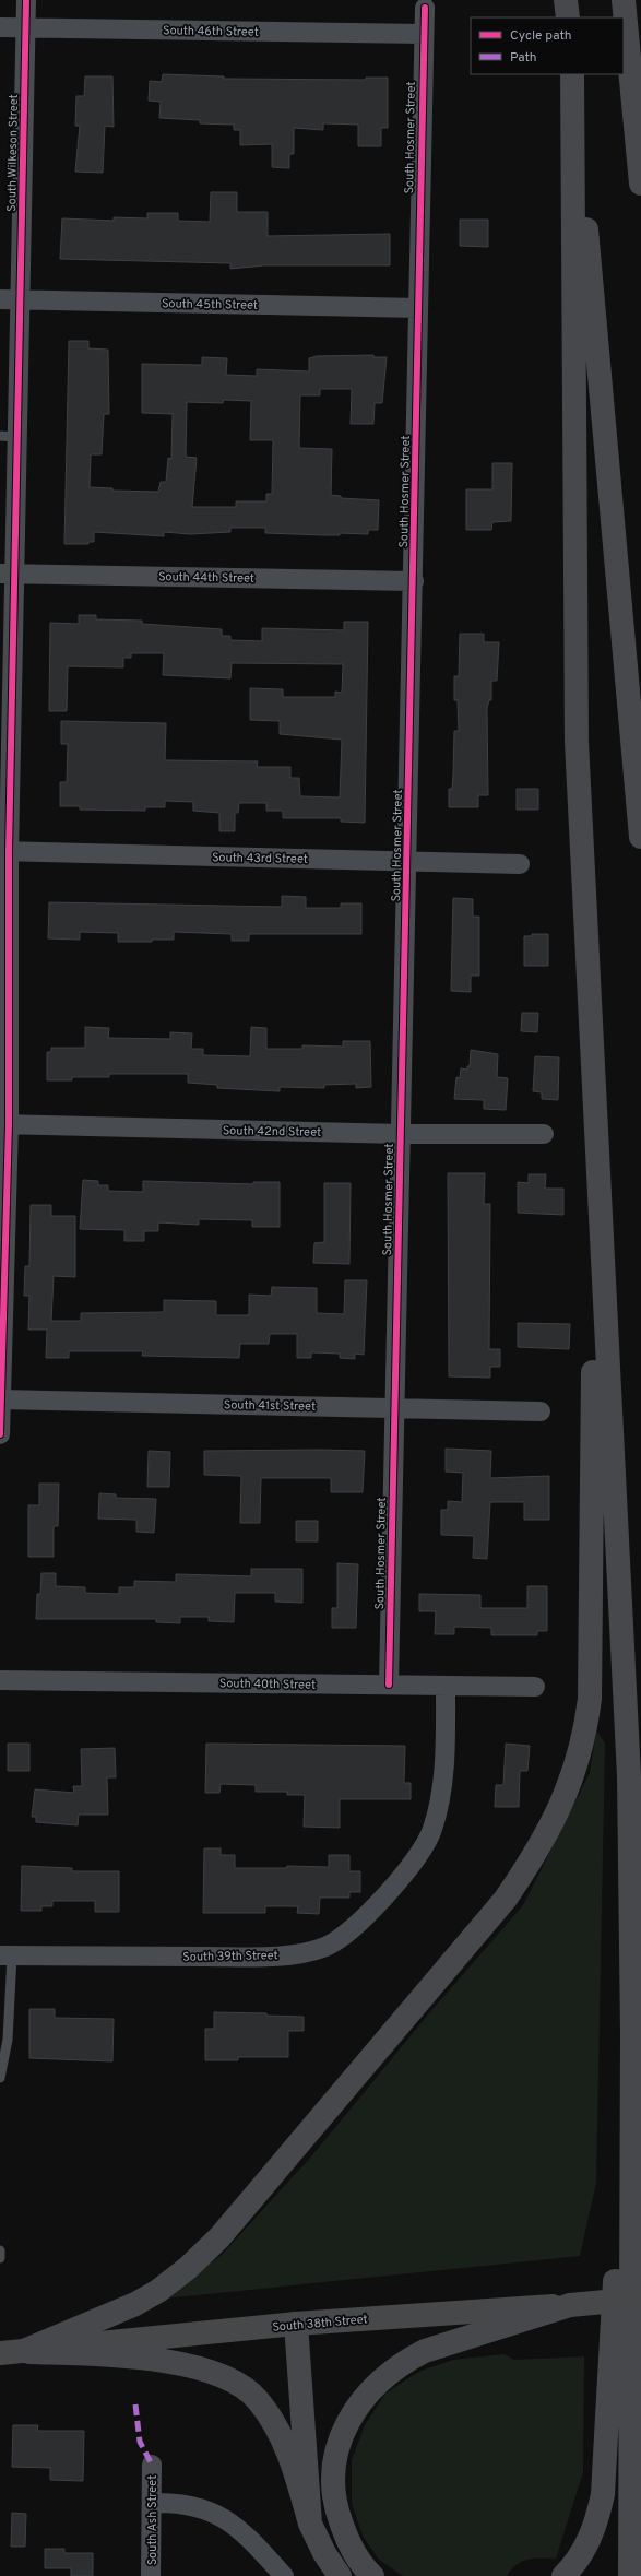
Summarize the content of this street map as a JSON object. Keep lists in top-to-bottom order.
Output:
{
  "streets": {
    "main road": ["South 38th Street"],
    "street": [
      "South 46th Street",
      "South Hosmer Street",
      "South Wilkeson Street",
      "South 45th Street",
      "South 44th Street",
      "South 43rd Street",
      "South 42nd Street",
      "South 41st Street",
      "South 40th Street",
      "South 39th Street",
      "South Ash Street"
    ]
  },
  "crossings": [
    ["South 46th Street", "South Hosmer Street"],
    ["South 46th Street", "South Wilkeson Street"],
    ["South Hosmer Street", "South 45th Street"],
    ["South Hosmer Street", "South 44th Street"],
    ["South Hosmer Street", "South 43rd Street"],
    ["South Hosmer Street", "South 42nd Street"],
    ["South Hosmer Street", "South 41st Street"],
    ["South Hosmer Street", "South 40th Street"],
    ["South Wilkeson Street", "South 45th Street"],
    ["South Wilkeson Street", "South 44th Street"],
    ["South Wilkeson Street", "South 43rd Street"],
    ["South Wilkeson Street", "South 42nd Street"],
    ["South Wilkeson Street", "South 41st Street"],
    ["South 40th Street", "South 39th Street"]
  ],
  "legend": ["Cycle path", "Path"]
}
